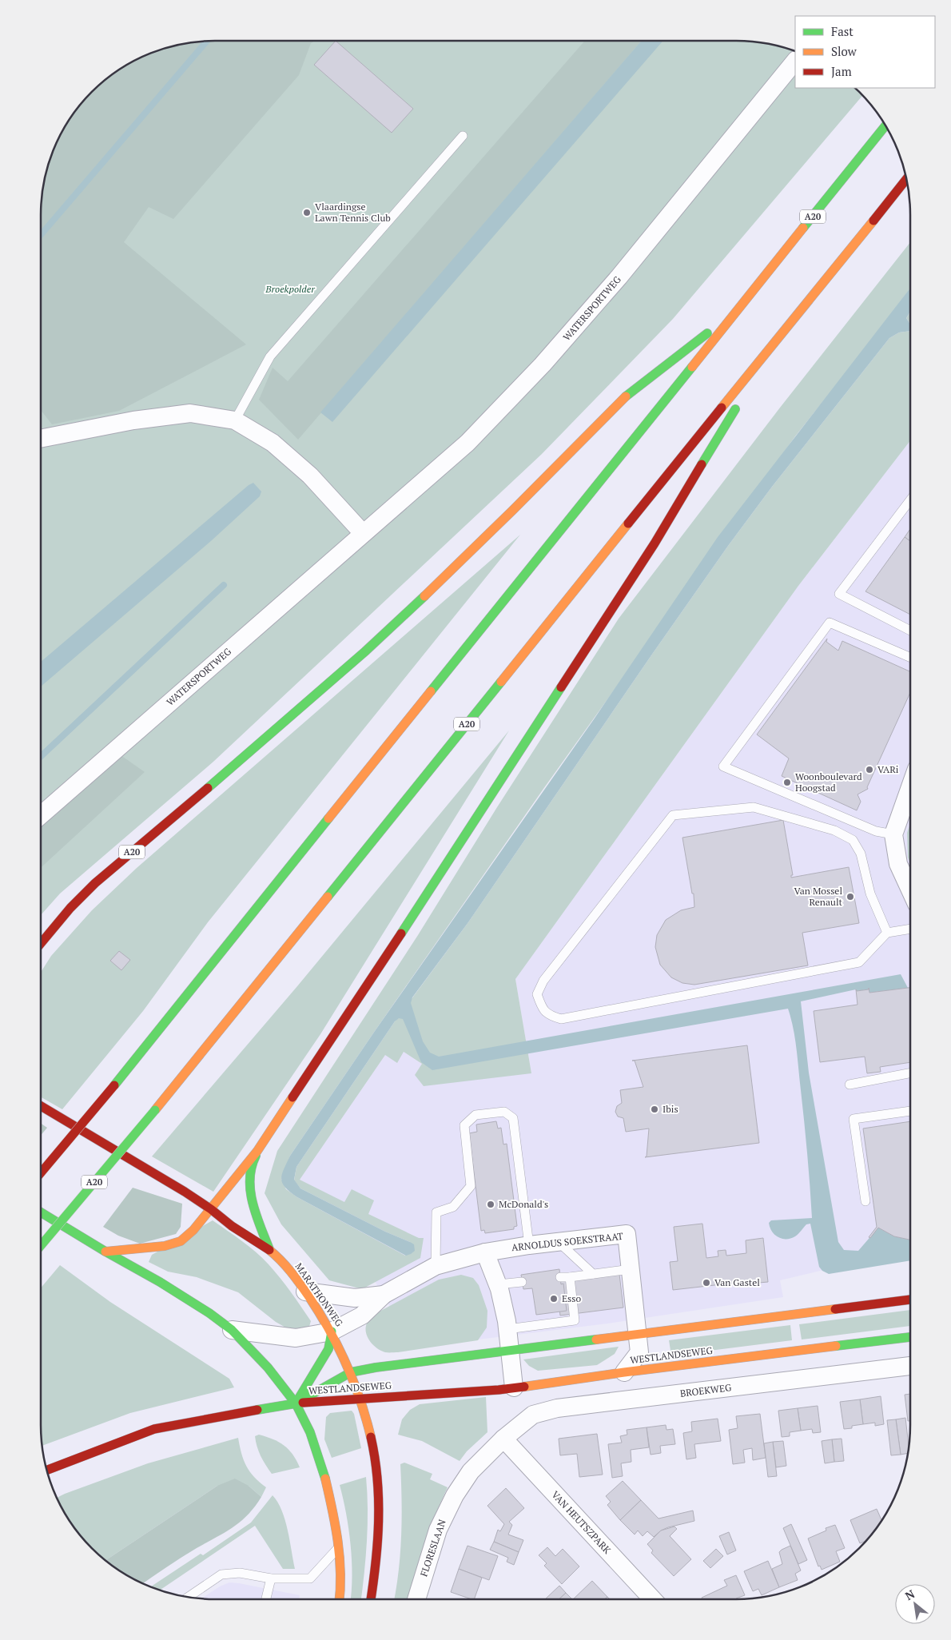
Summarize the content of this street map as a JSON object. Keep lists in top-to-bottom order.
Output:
{
  "streets": {
    "main road": ["A20", "MARATHONWEG", "WESTLANDSEWEG"],
    "street": [
      "WATERSPORTWEG",
      "ARNOLDUS SOEKSTRAAT",
      "BROEKWEG",
      "VAN HEUTSZPARK",
      "FLORESLAAN"
    ]
  },
  "crossings": [
    ["A20", "MARATHONWEG"],
    ["ARNOLDUS SOEKSTRAAT", "MARATHONWEG"],
    ["ARNOLDUS SOEKSTRAAT", "WESTLANDSEWEG"],
    ["MARATHONWEG", "WESTLANDSEWEG"],
    ["BROEKWEG", "VAN HEUTSZPARK"],
    ["BROEKWEG", "FLORESLAAN"],
    ["VAN HEUTSZPARK", "FLORESLAAN"]
  ],
  "parks": ["Broekpolder"],
  "places": [
    "Vlaardingse Lawn Tennis Club",
    "VARi",
    "Woonboulevard Hoogstad",
    "Van Mossel Renault",
    "Ibis",
    "McDonald's",
    "Van Gastel",
    "Esso"
  ],
  "legend": ["Fast", "Slow", "Jam"],
  "north": "top left"
}
